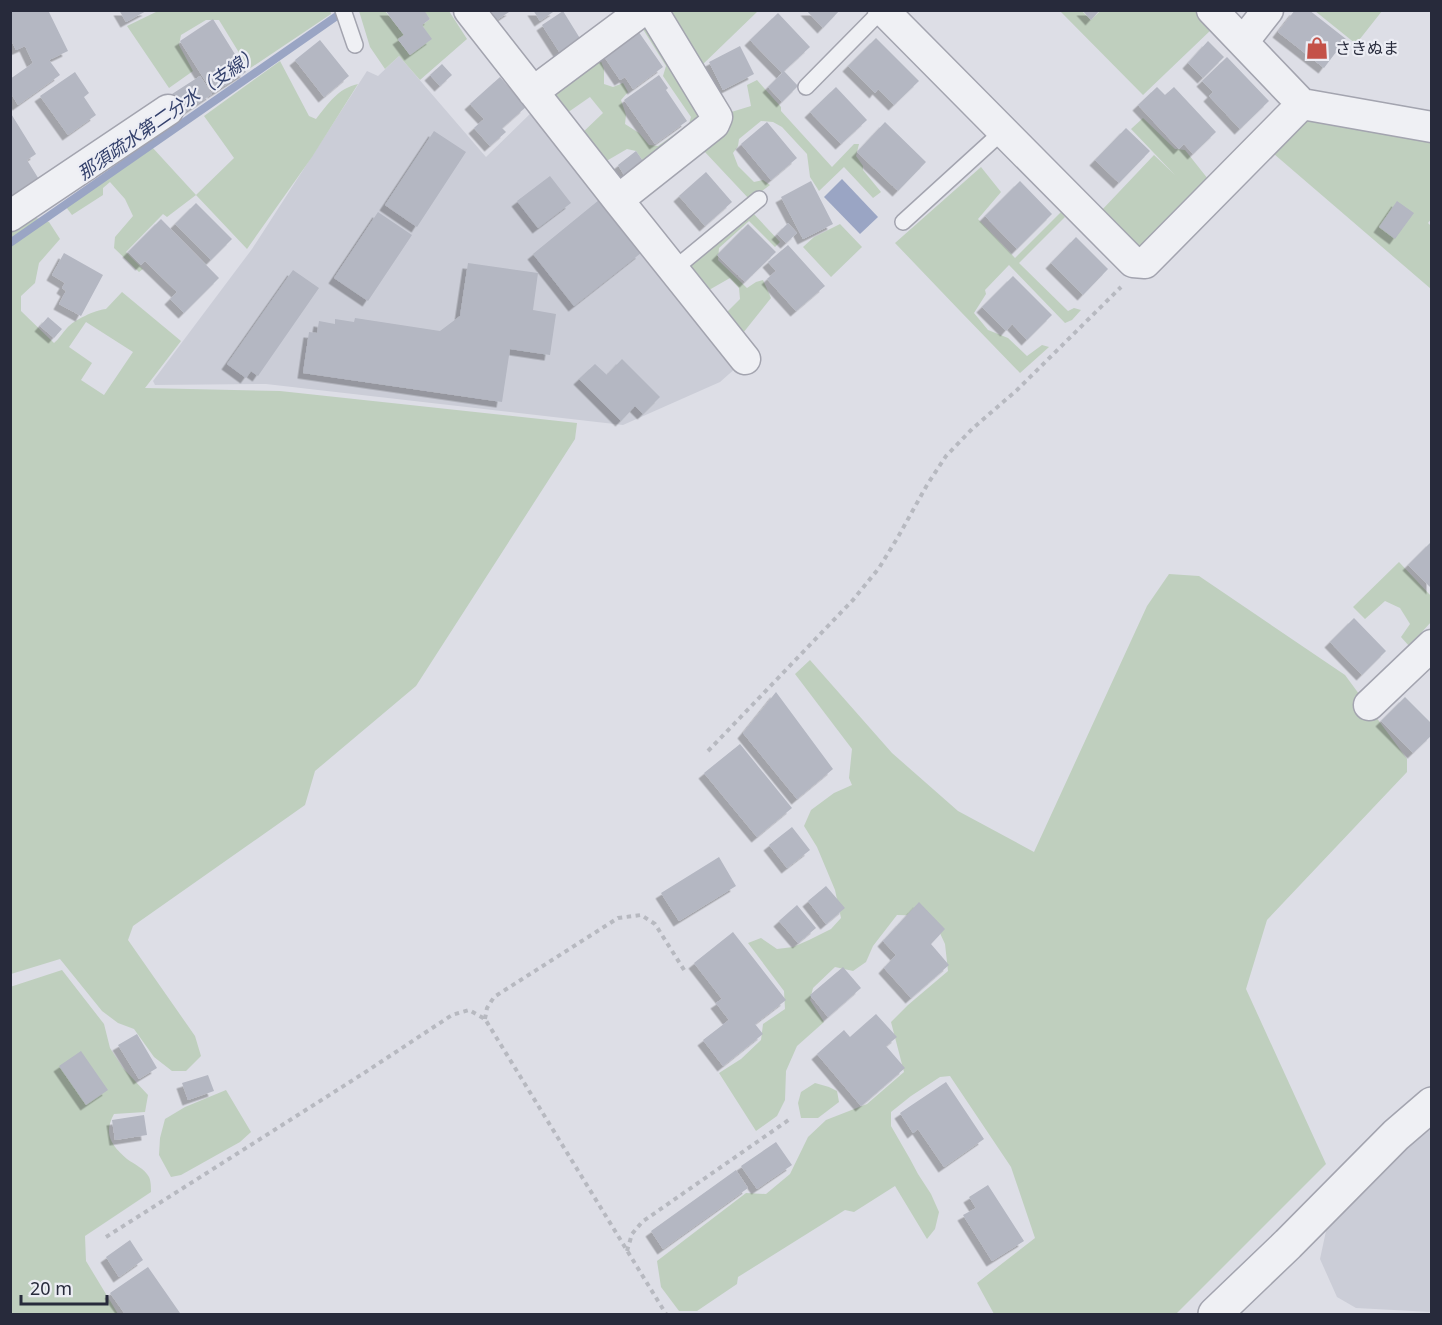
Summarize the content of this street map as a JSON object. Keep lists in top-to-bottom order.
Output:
{
  "water": ["那須疏水第二分水（支線）"],
  "places": {
    "shop": ["さきぬま"]
  },
  "scale_bar": "20 m"
}
